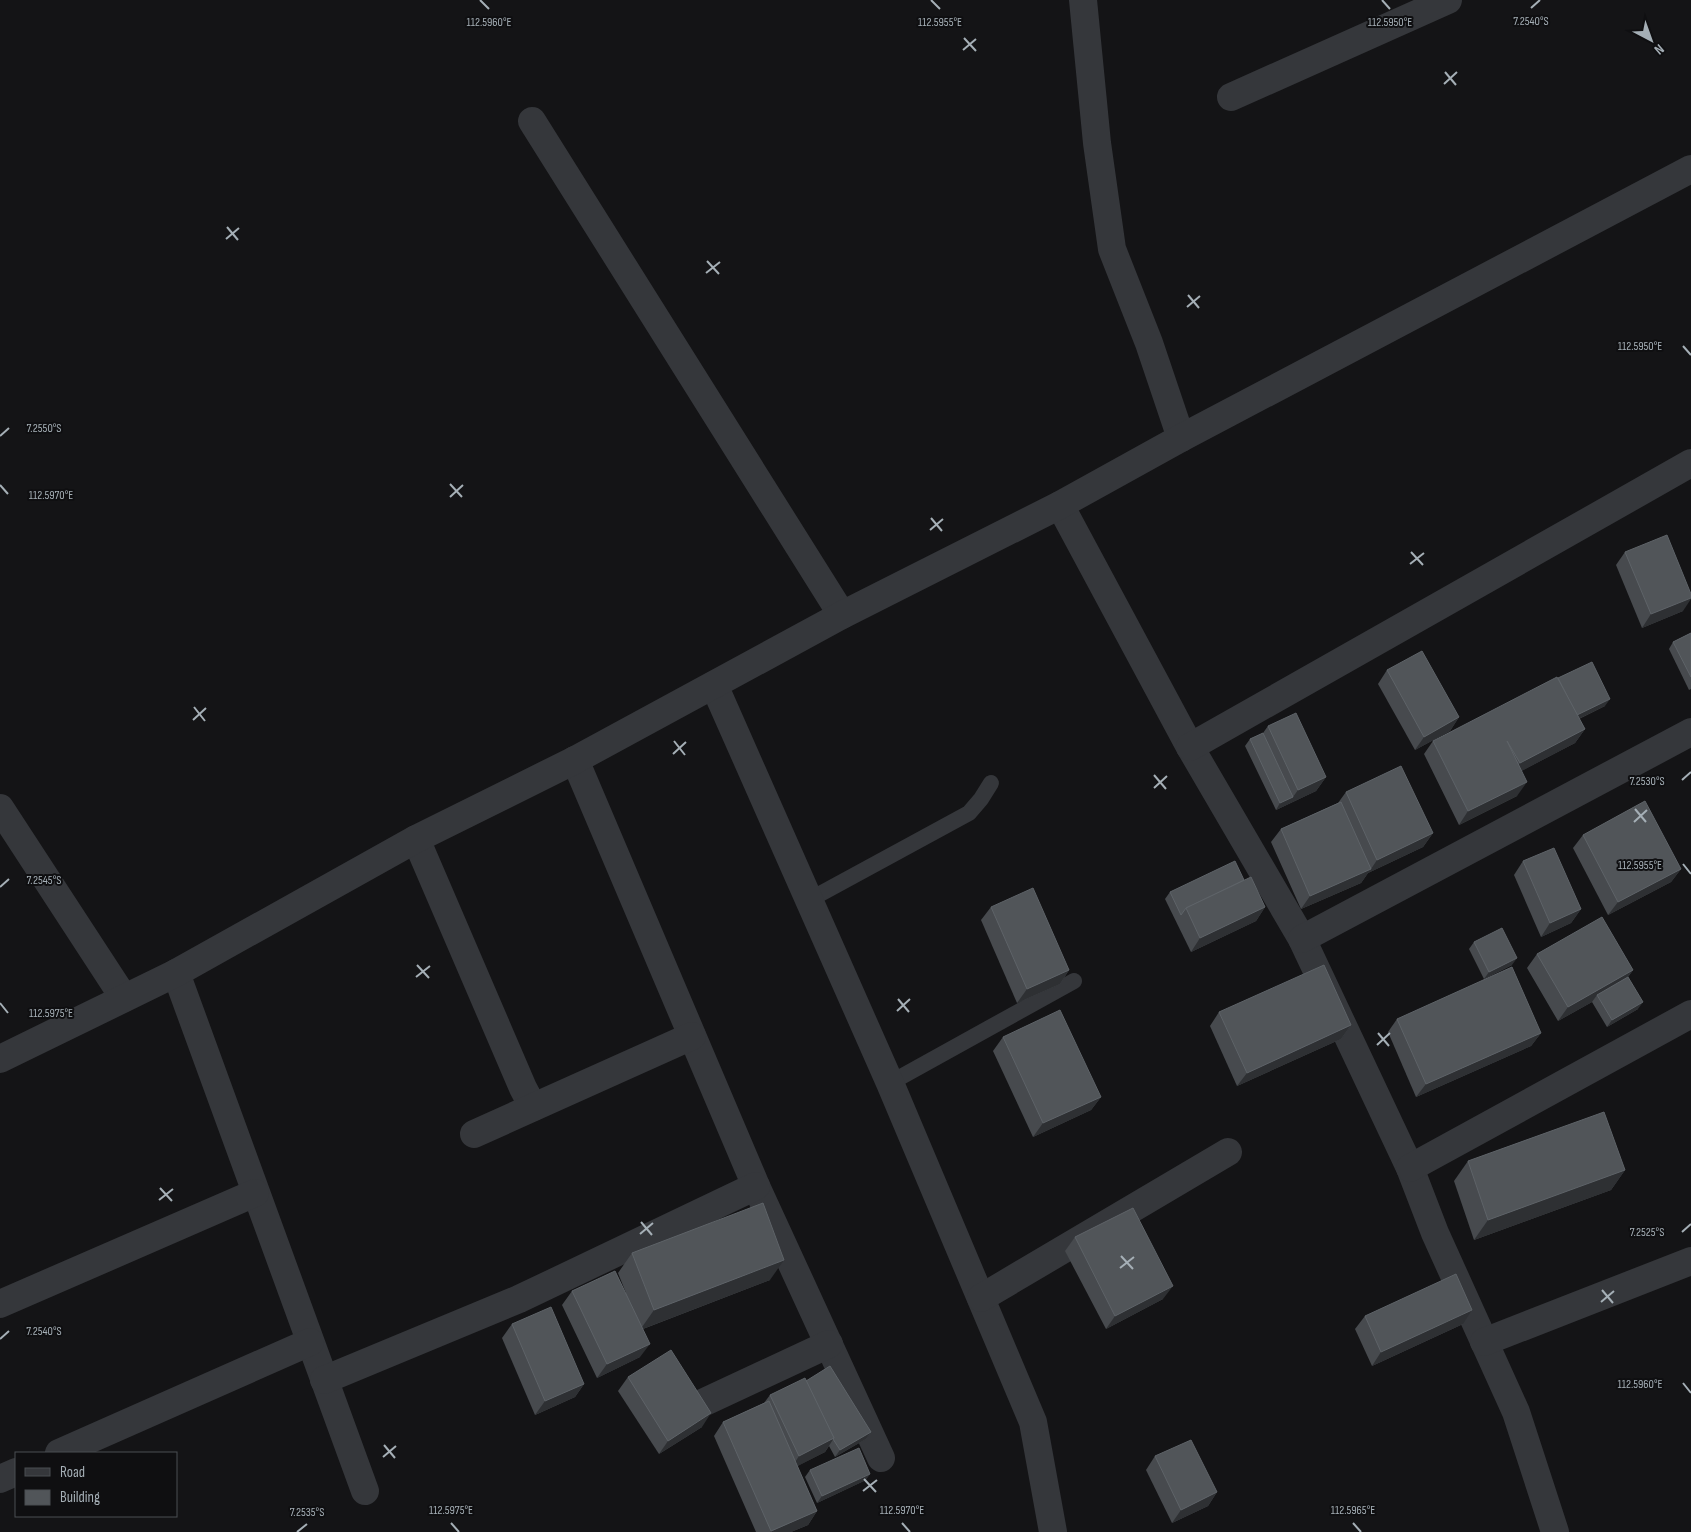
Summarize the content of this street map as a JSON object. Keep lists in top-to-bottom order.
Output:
{
  "legend": ["Road", "Building"],
  "north": "bottom right",
  "coordinates": [
    "7.2540°S",
    "112.5955°E",
    "112.5960°E",
    "112.5950°E",
    "7.2550°S",
    "112.5970°E",
    "7.2530°S",
    "7.2545°S",
    "112.5975°E",
    "7.2525°S",
    "112.5965°E",
    "7.2535°S"
  ]
}
